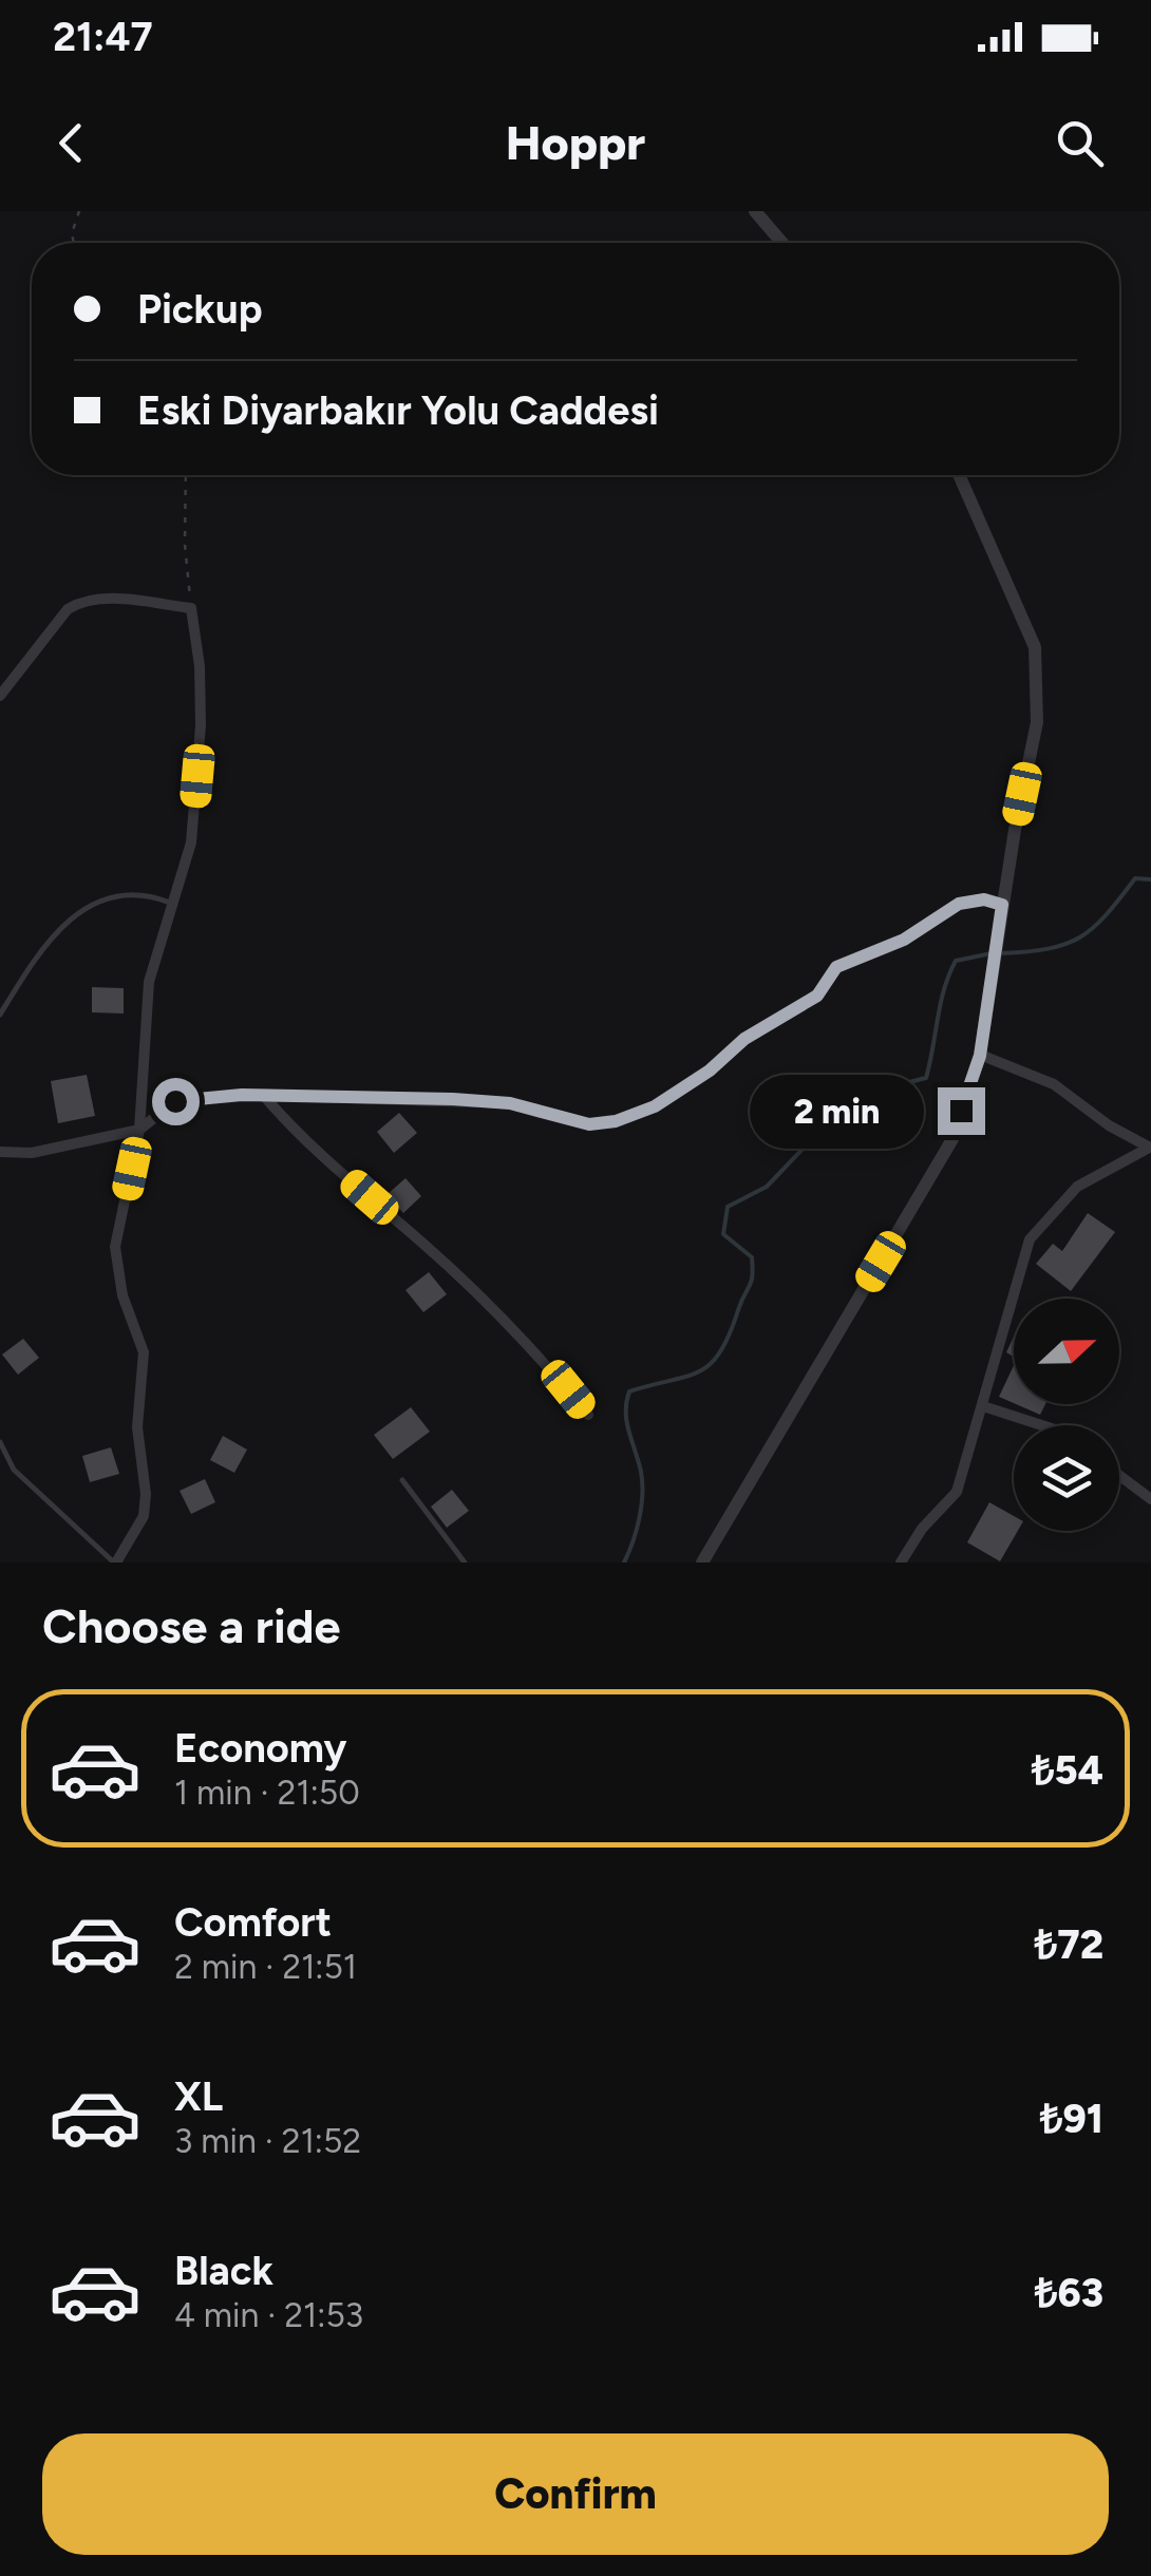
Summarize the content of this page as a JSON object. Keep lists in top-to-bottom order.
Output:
{
  "north": "right",
  "page": {
    "status": "21:47",
    "header": "Hoppr",
    "banner": ["Pickup", "Eski Diyarbakır Yolu Caddesi"],
    "bubble": "2 min",
    "heading": "Choose a ride",
    "list": [
      {
        "name": "Economy",
        "note": "1 min · 21:50",
        "value": "₺54"
      },
      {
        "name": "Comfort",
        "note": "2 min · 21:51",
        "value": "₺72"
      },
      {
        "name": "XL",
        "note": "3 min · 21:52",
        "value": "₺91"
      },
      {
        "name": "Black",
        "note": "4 min · 21:53",
        "value": "₺63"
      }
    ],
    "buttons": "Confirm"
  }
}
